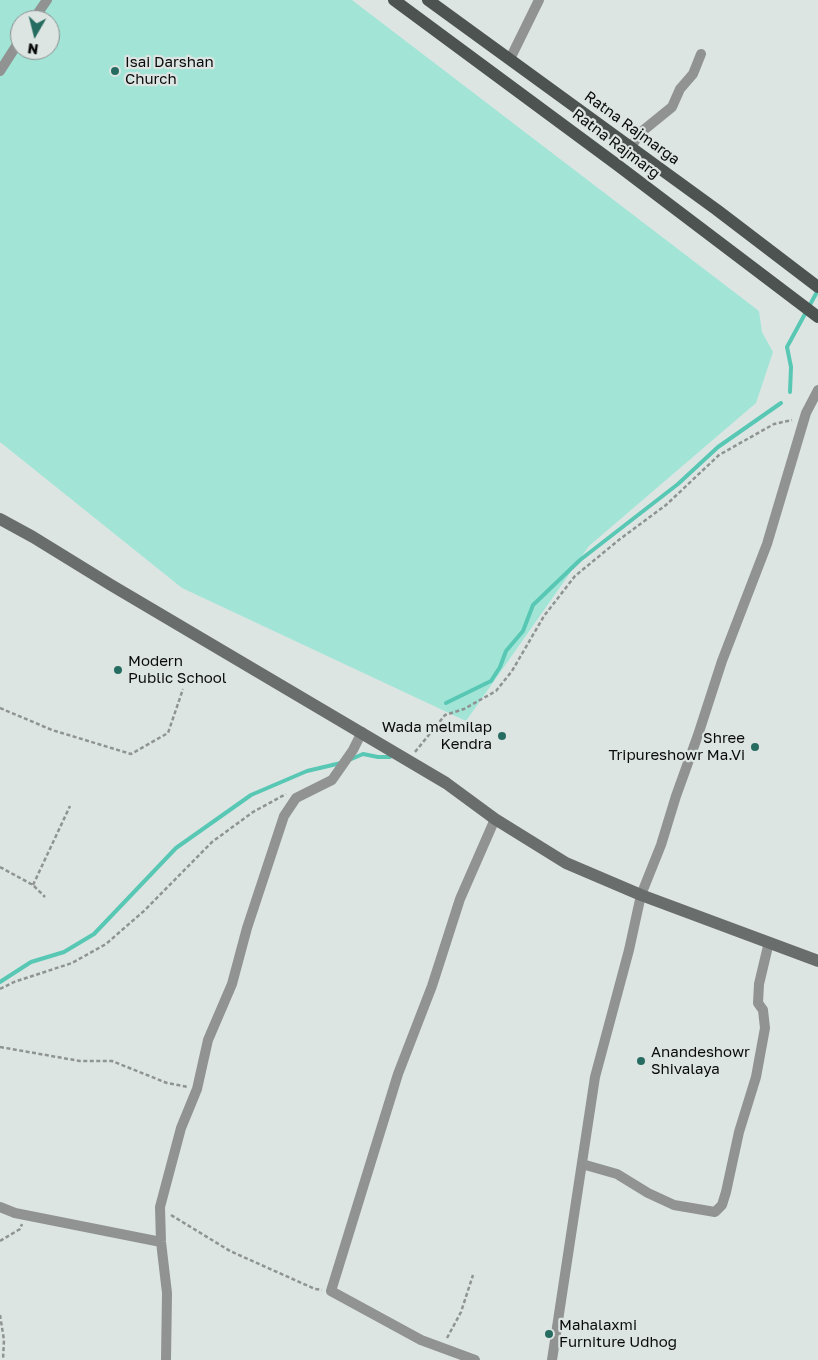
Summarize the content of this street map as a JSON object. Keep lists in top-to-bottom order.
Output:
{
  "streets": {
    "main road": ["Ratna Rajmarga", "Ratna Rajmarg"]
  },
  "places": [
    "Isai Darshan Church",
    "Modern Public School",
    "Wada melmilap Kendra",
    "Shree Tripureshowr Ma.Vi",
    "Anandeshowr Shivalaya",
    "Mahalaxmi Furniture Udhog"
  ],
  "north": "bottom"
}
